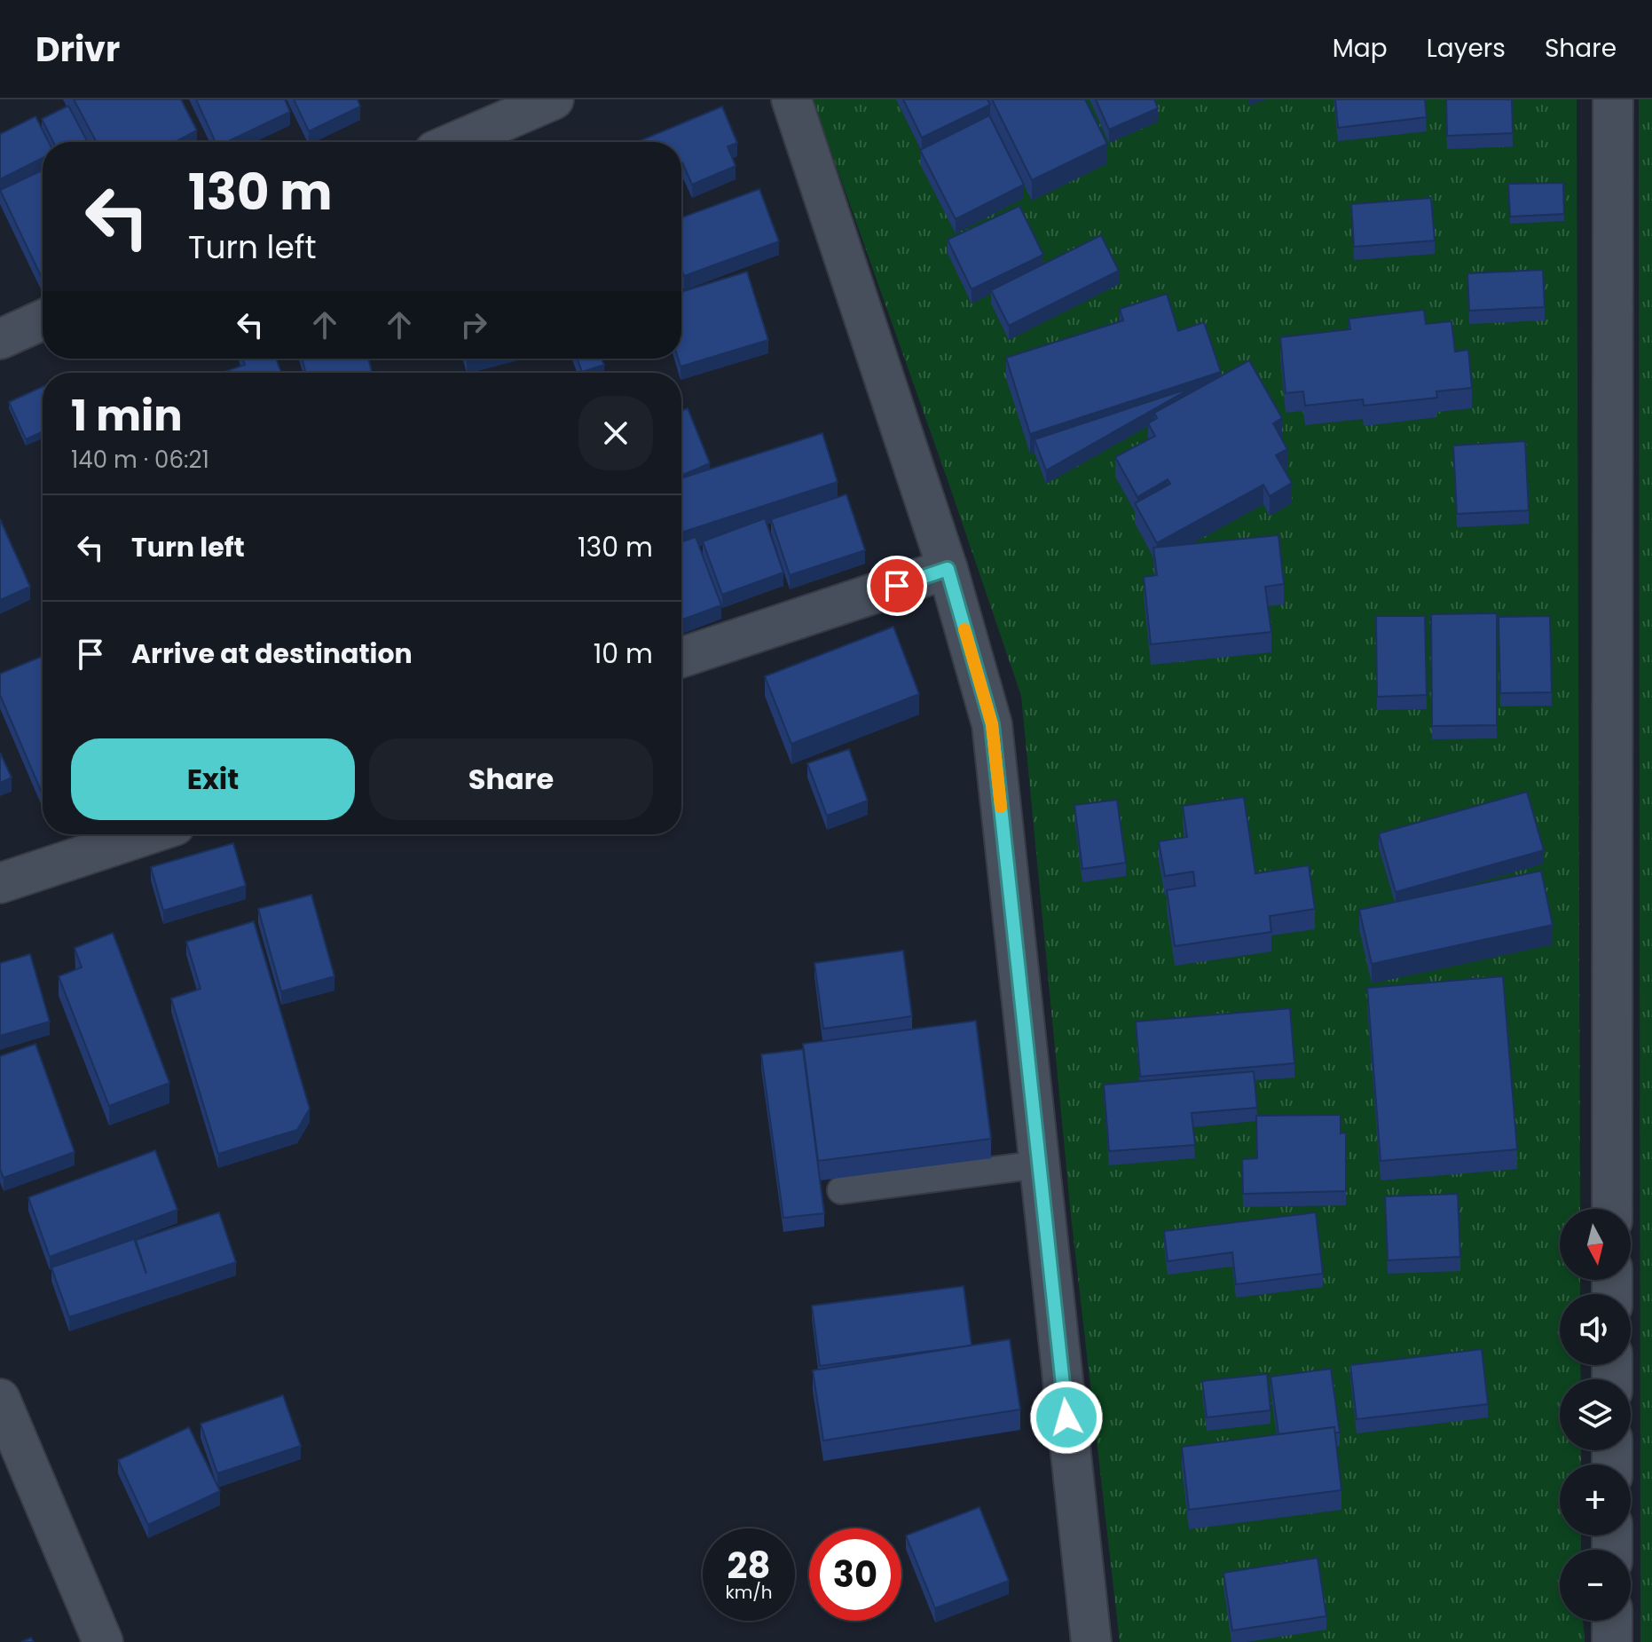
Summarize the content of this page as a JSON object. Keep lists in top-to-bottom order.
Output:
{
  "north": "bottom",
  "page": {
    "header": "Drivr",
    "nav": ["Map", "Layers", "Share"],
    "turn": ["130 m", "Turn left"],
    "heading": ["1 min", "140 m · 06:21"],
    "list": [
      {
        "name": "Turn left",
        "value": "130 m"
      },
      {
        "name": "Arrive at destination",
        "value": "10 m"
      }
    ],
    "buttons": ["Exit", "Share"],
    "map_buttons": ["+", "−"],
    "speed": "28 km/h",
    "limit": "30"
  }
}
